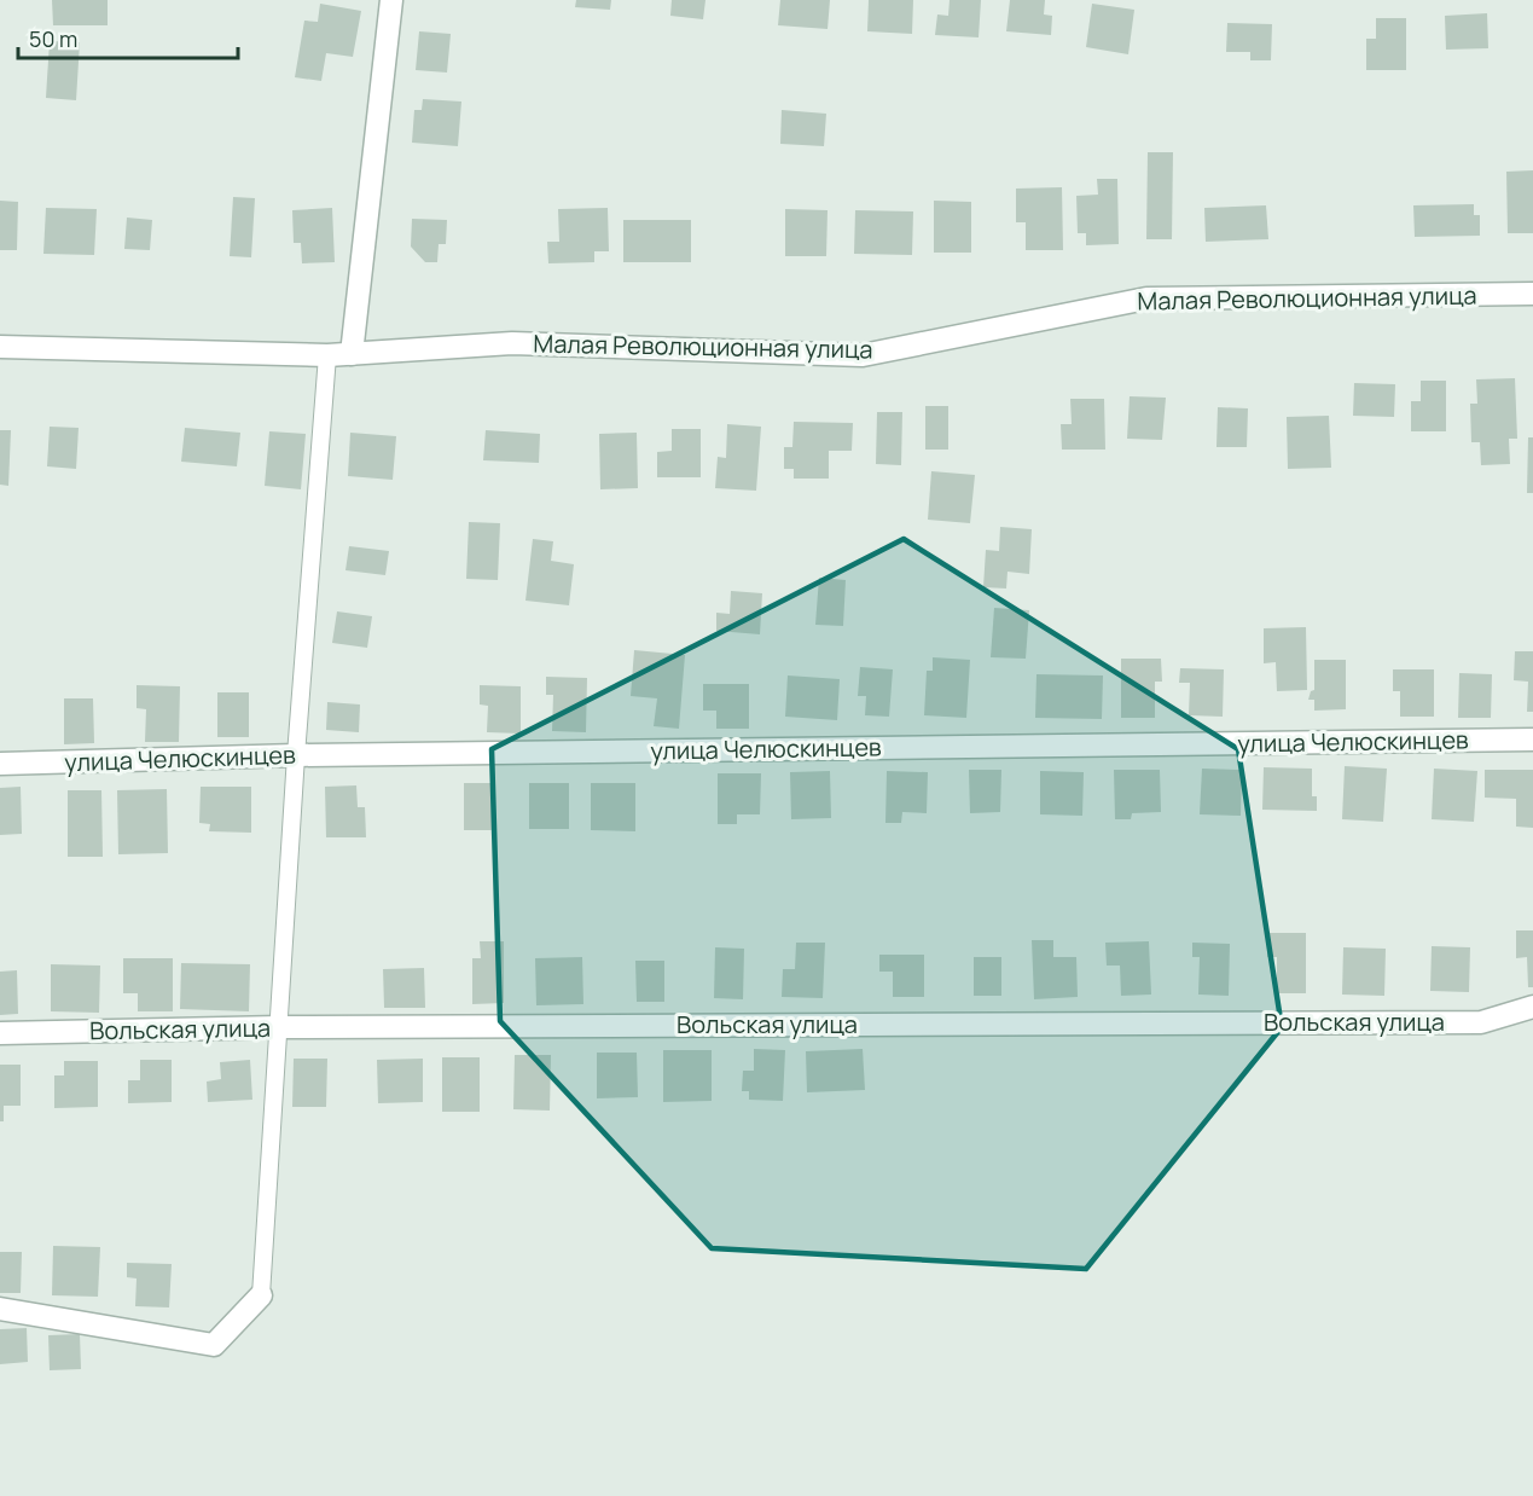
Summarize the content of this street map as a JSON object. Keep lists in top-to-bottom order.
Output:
{
  "streets": {
    "street": ["Малая Революционная улица", "улица Челюскинцев", "Вольская улица"]
  },
  "scale_bar": "50 m"
}
